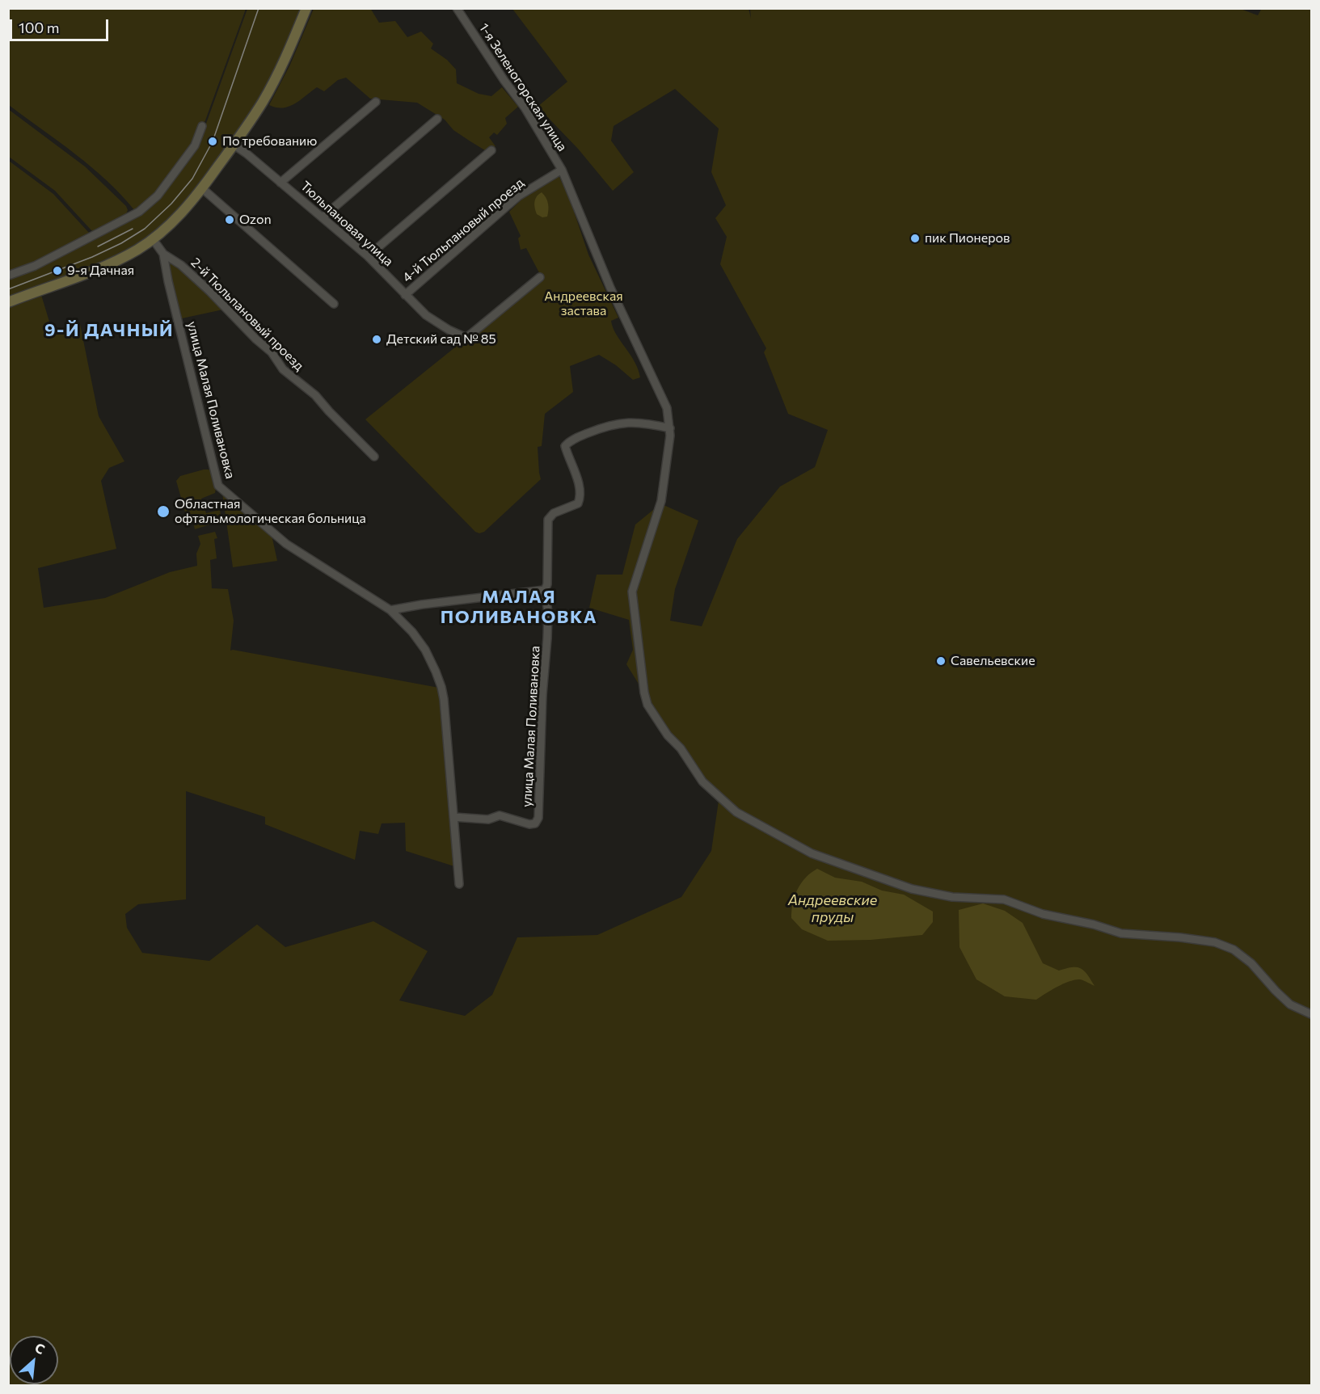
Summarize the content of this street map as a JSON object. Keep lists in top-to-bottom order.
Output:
{
  "streets": {
    "street": [
      "1-я Зеленогорская улица",
      "Тюльпановая улица",
      "4-й Тюльпановый проезд",
      "2-й Тюльпановый проезд",
      "улица Малая Поливановка"
    ]
  },
  "crossings": [
    ["1-я Зеленогорская улица", "4-й Тюльпановый проезд"],
    ["1-я Зеленогорская улица", "улица Малая Поливановка"],
    ["Тюльпановая улица", "4-й Тюльпановый проезд"],
    ["2-й Тюльпановый проезд", "улица Малая Поливановка"]
  ],
  "districts": ["9-Й ДАЧНЫЙ", "МАЛАЯ ПОЛИВАНОВКА"],
  "water": ["Андреевские пруды"],
  "parks": ["Андреевская застава"],
  "places": [
    "По требованию",
    "Ozon",
    "пик Пионеров",
    "9-я Дачная",
    "Детский сад № 85",
    "Областная офтальмологическая больница",
    "Савельевские"
  ],
  "scale_bar": "100 m",
  "north": "top right"
}
